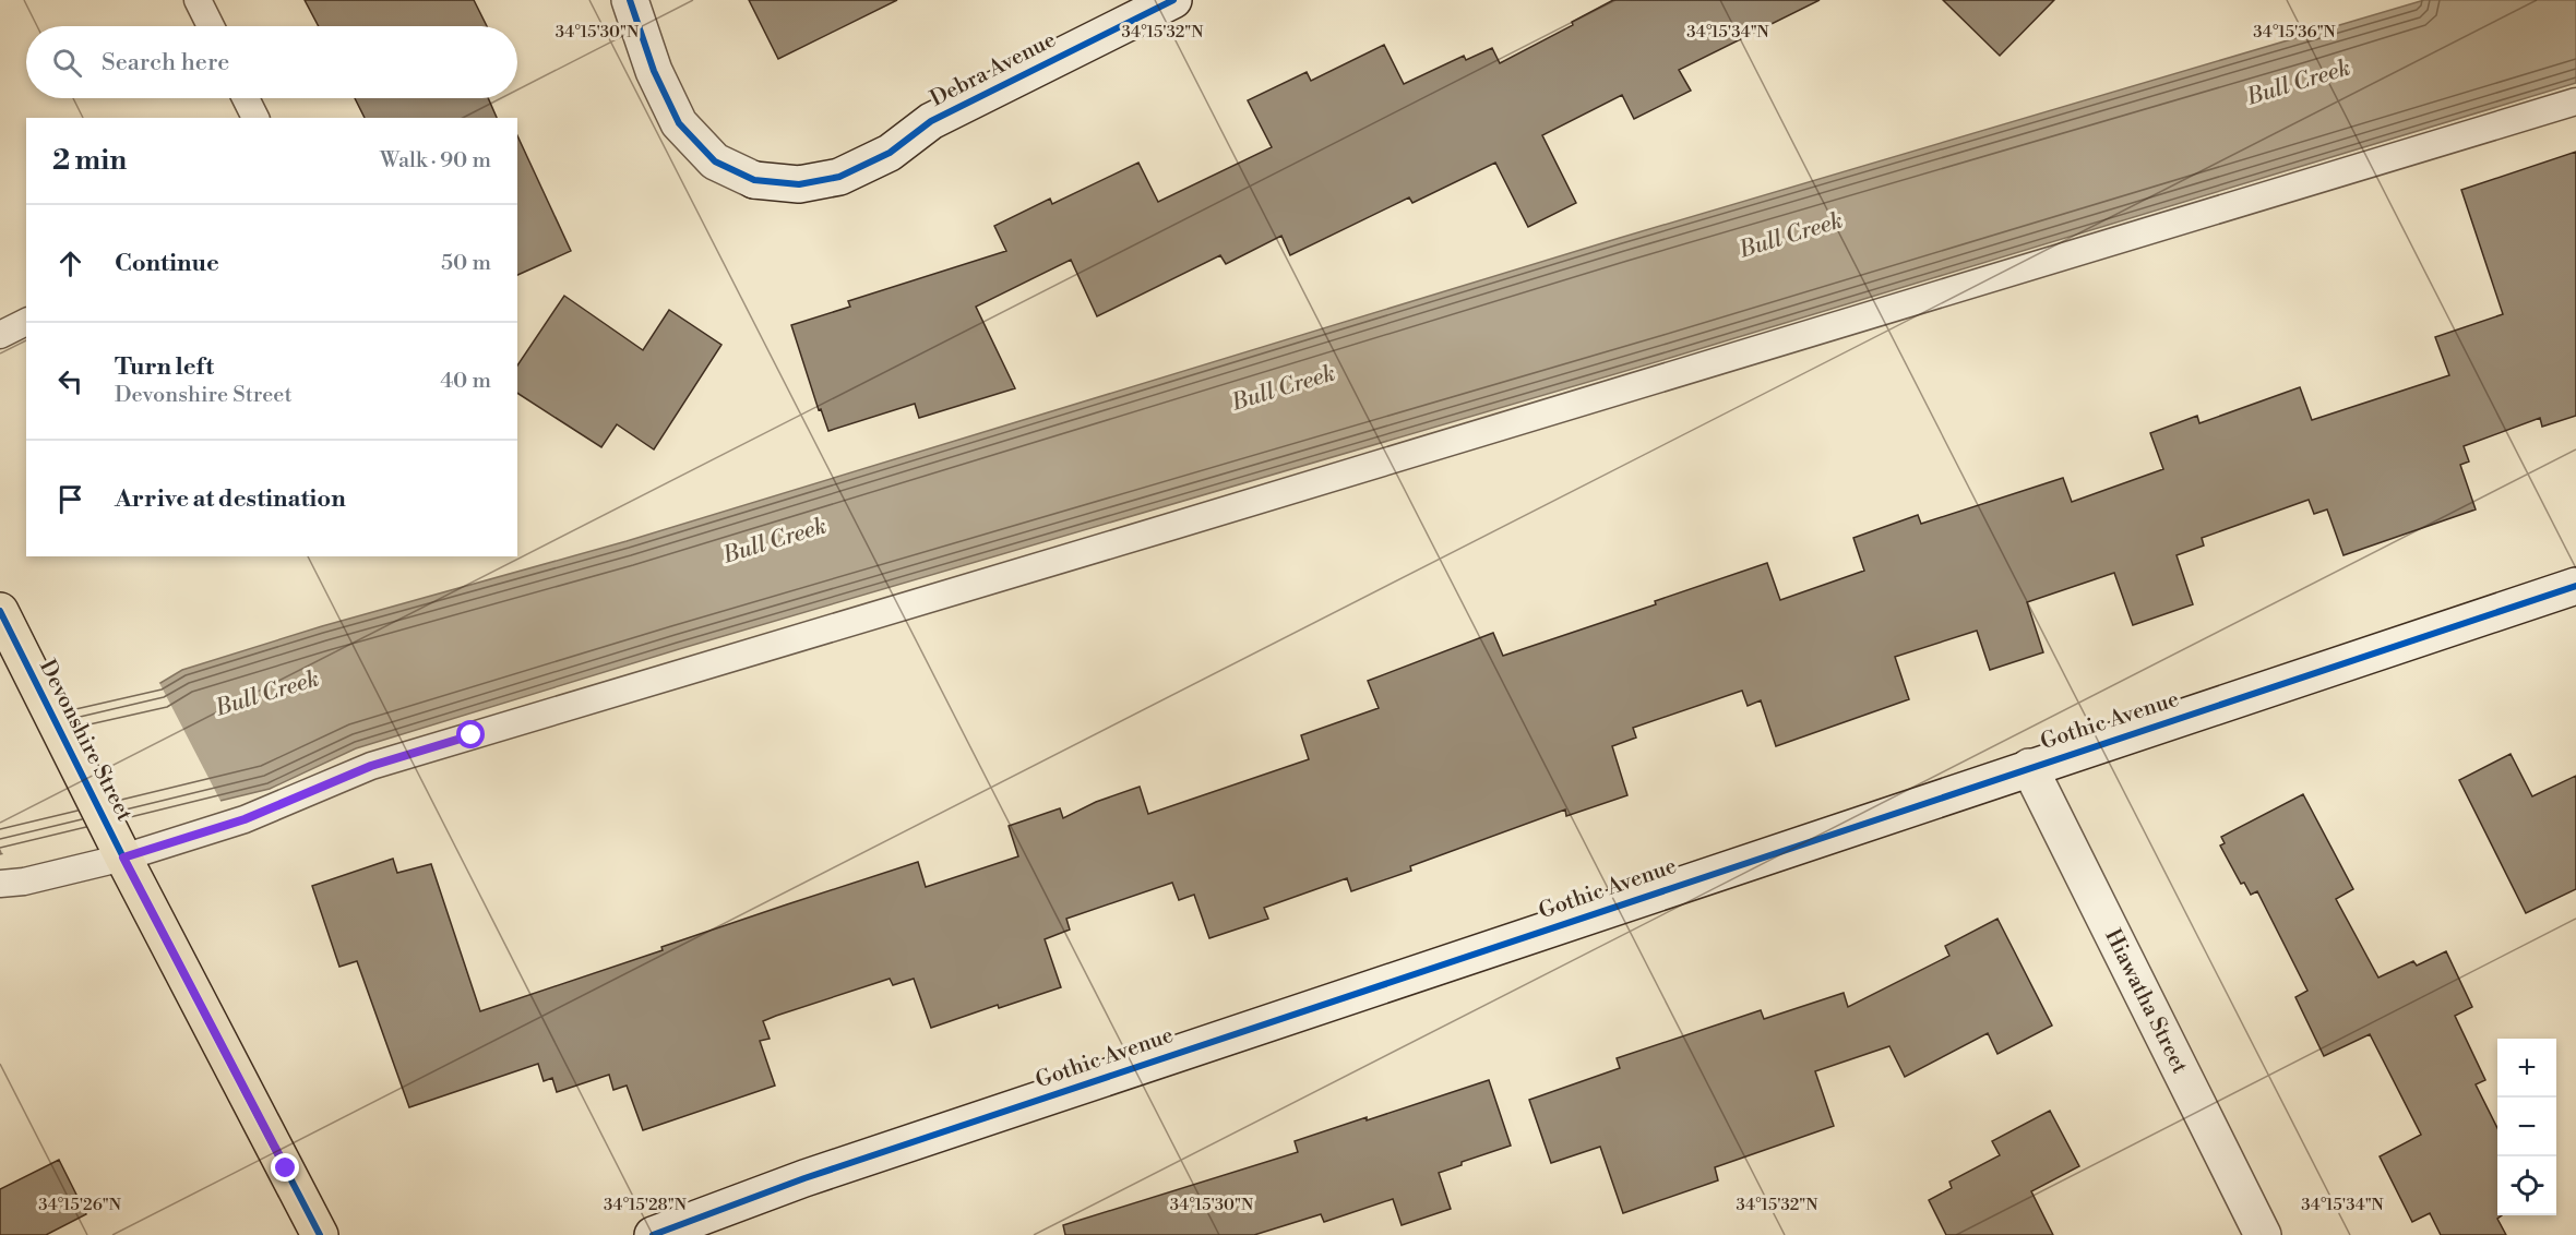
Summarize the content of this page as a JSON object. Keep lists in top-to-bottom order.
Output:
{
  "streets": {
    "main road": ["Devonshire Street"],
    "street": ["Debra Avenue", "Gothic Avenue", "Hiawatha Street"]
  },
  "crossings": [
    ["Gothic Avenue", "Hiawatha Street"]
  ],
  "water": ["Bull Creek"],
  "page": {
    "search": "Search here",
    "heading": ["2 min", "Walk · 90 m"],
    "list": [
      ["Continue", "50 m"],
      ["Turn left", "Devonshire Street", "40 m"],
      "Arrive at destination"
    ],
    "map_buttons": ["+", "−"]
  },
  "coordinates": [
    "34°15'30\"N",
    "34°15'32\"N",
    "34°15'34\"N",
    "34°15'36\"N",
    "34°15'26\"N",
    "34°15'28\"N"
  ]
}
